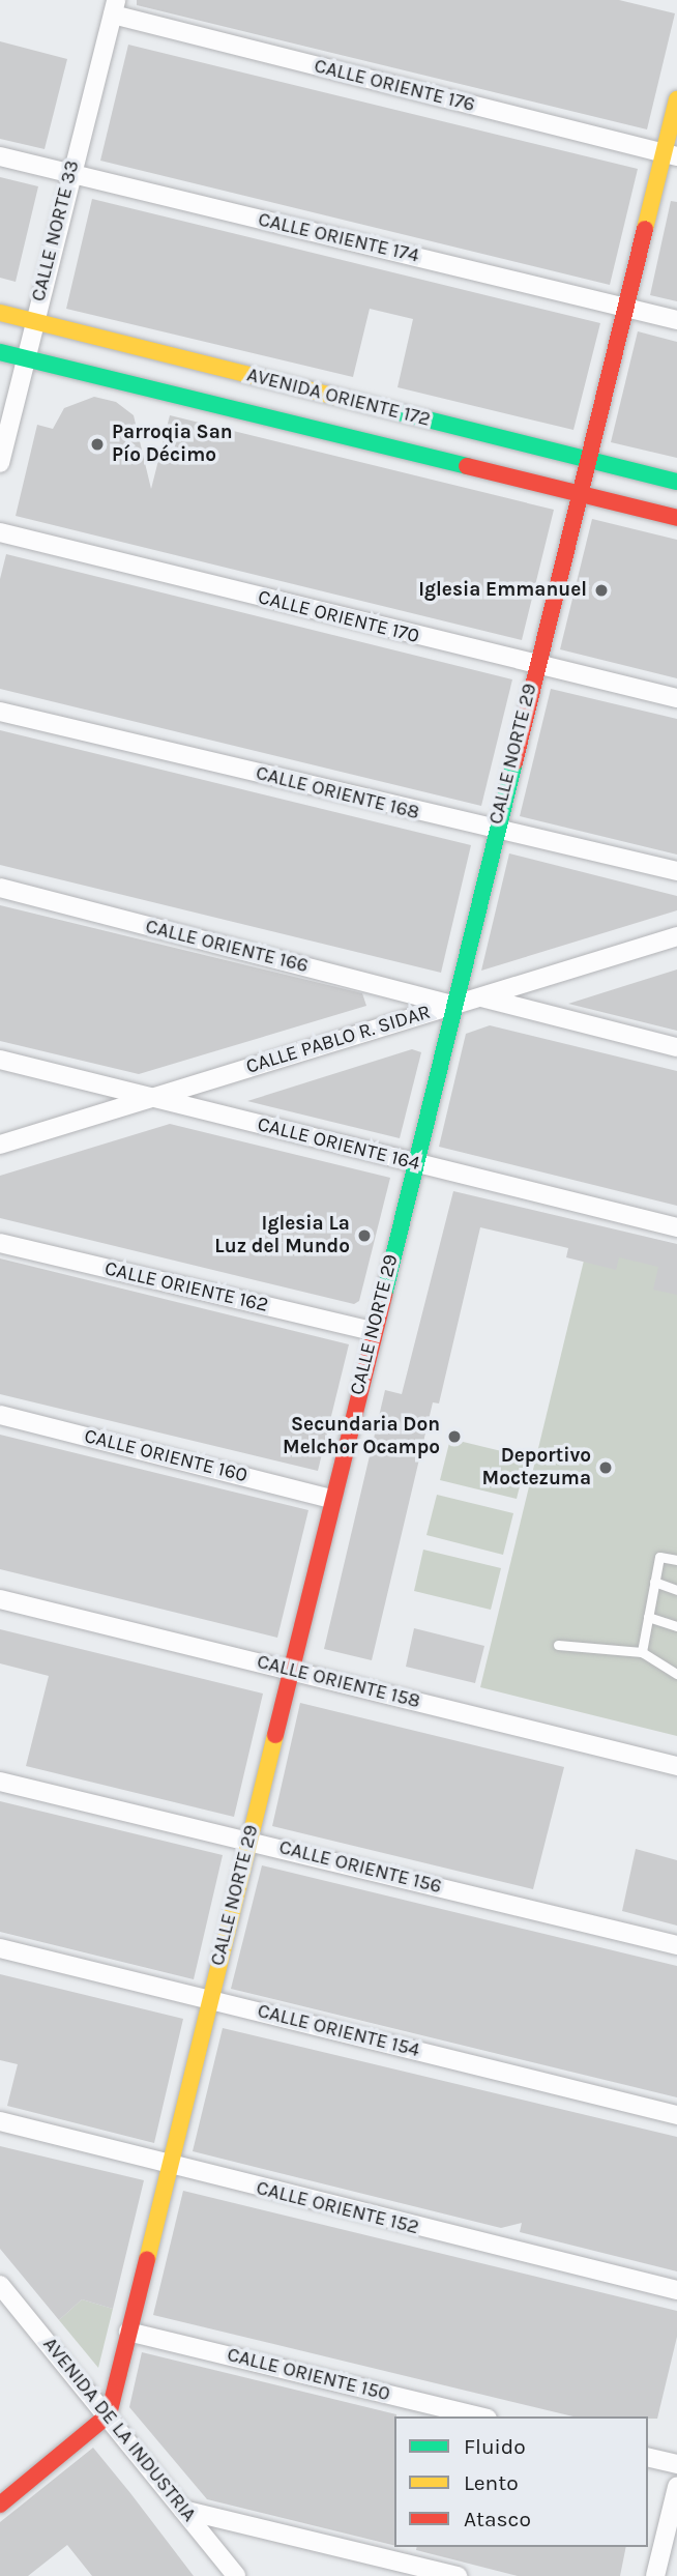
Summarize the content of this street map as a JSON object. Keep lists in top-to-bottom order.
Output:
{
  "streets": {
    "street": [
      "CALLE ORIENTE 176",
      "CALLE NORTE 33",
      "CALLE ORIENTE 174",
      "AVENIDA ORIENTE 172",
      "CALLE ORIENTE 170",
      "CALLE NORTE 29",
      "CALLE ORIENTE 168",
      "CALLE ORIENTE 166",
      "CALLE PABLO R. SIDAR",
      "CALLE ORIENTE 164",
      "CALLE ORIENTE 162",
      "CALLE ORIENTE 160",
      "CALLE ORIENTE 158",
      "CALLE ORIENTE 156",
      "CALLE ORIENTE 154",
      "CALLE ORIENTE 152",
      "CALLE ORIENTE 150",
      "AVENIDA DE LA INDUSTRIA"
    ]
  },
  "crossings": [
    ["CALLE ORIENTE 176", "CALLE NORTE 33"],
    ["CALLE ORIENTE 176", "CALLE NORTE 29"],
    ["CALLE NORTE 33", "CALLE ORIENTE 174"],
    ["CALLE NORTE 33", "AVENIDA ORIENTE 172"],
    ["CALLE ORIENTE 174", "CALLE NORTE 29"],
    ["AVENIDA ORIENTE 172", "CALLE NORTE 29"],
    ["CALLE ORIENTE 170", "CALLE NORTE 29"],
    ["CALLE NORTE 29", "CALLE ORIENTE 168"],
    ["CALLE NORTE 29", "CALLE ORIENTE 166"],
    ["CALLE NORTE 29", "CALLE PABLO R. SIDAR"],
    ["CALLE NORTE 29", "CALLE ORIENTE 164"],
    ["CALLE NORTE 29", "CALLE ORIENTE 162"],
    ["CALLE NORTE 29", "CALLE ORIENTE 160"],
    ["CALLE NORTE 29", "CALLE ORIENTE 158"],
    ["CALLE NORTE 29", "CALLE ORIENTE 156"],
    ["CALLE NORTE 29", "CALLE ORIENTE 154"],
    ["CALLE NORTE 29", "CALLE ORIENTE 152"],
    ["CALLE NORTE 29", "CALLE ORIENTE 150"],
    ["CALLE NORTE 29", "AVENIDA DE LA INDUSTRIA"],
    ["CALLE ORIENTE 166", "CALLE PABLO R. SIDAR"],
    ["CALLE PABLO R. SIDAR", "CALLE ORIENTE 164"]
  ],
  "places": [
    "Parroqia San Pío Décimo",
    "Iglesia Emmanuel",
    "Iglesia La Luz del Mundo",
    "Secundaria Don Melchor Ocampo",
    "Deportivo Moctezuma"
  ],
  "legend": ["Fluido", "Lento", "Atasco"]
}
